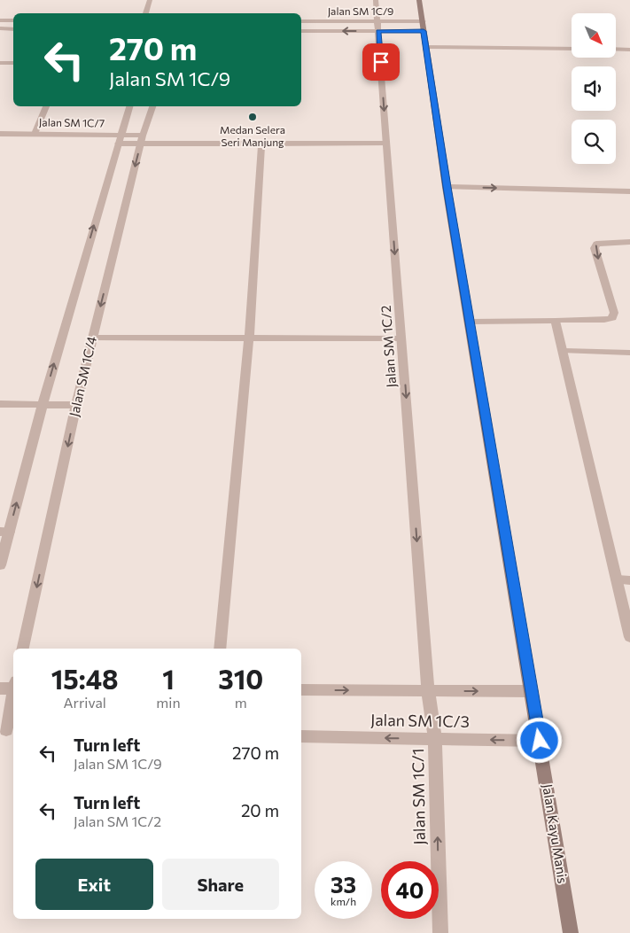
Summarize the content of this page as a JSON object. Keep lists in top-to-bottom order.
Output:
{
  "streets": {
    "street": [
      "Jalan SM 1C/9",
      "Jalan SM 1C/7",
      "Jalan SM 1C/2",
      "Jalan SM 1C/4",
      "Jalan SM 1C/3",
      "Jalan SM 1C/1",
      "Jalan Kayu Manis"
    ]
  },
  "crossings": [
    ["Jalan SM 1C/9", "Jalan SM 1C/2"],
    ["Jalan SM 1C/9", "Jalan Kayu Manis"],
    ["Jalan SM 1C/7", "Jalan SM 1C/2"],
    ["Jalan SM 1C/7", "Jalan SM 1C/4"],
    ["Jalan SM 1C/2", "Jalan SM 1C/3"],
    ["Jalan SM 1C/2", "Jalan SM 1C/1"],
    ["Jalan SM 1C/3", "Jalan SM 1C/1"],
    ["Jalan SM 1C/3", "Jalan Kayu Manis"]
  ],
  "one_way": ["Jalan SM 1C/2", "Jalan SM 1C/1"],
  "places": ["Medan Selera Seri Manjung"],
  "north": "bottom right",
  "page": {
    "turn": ["270 m", "Jalan SM 1C/9"],
    "eta": [
      "15:48",
      "Arrival",
      "1",
      "min",
      "310",
      "m"
    ],
    "list": [
      {
        "name": "Turn left",
        "note": "Jalan SM 1C/9",
        "value": "270 m"
      },
      {
        "name": "Turn left",
        "note": "Jalan SM 1C/2",
        "value": "20 m"
      }
    ],
    "buttons": ["Exit", "Share"],
    "speed": "33 km/h",
    "limit": "40"
  }
}
